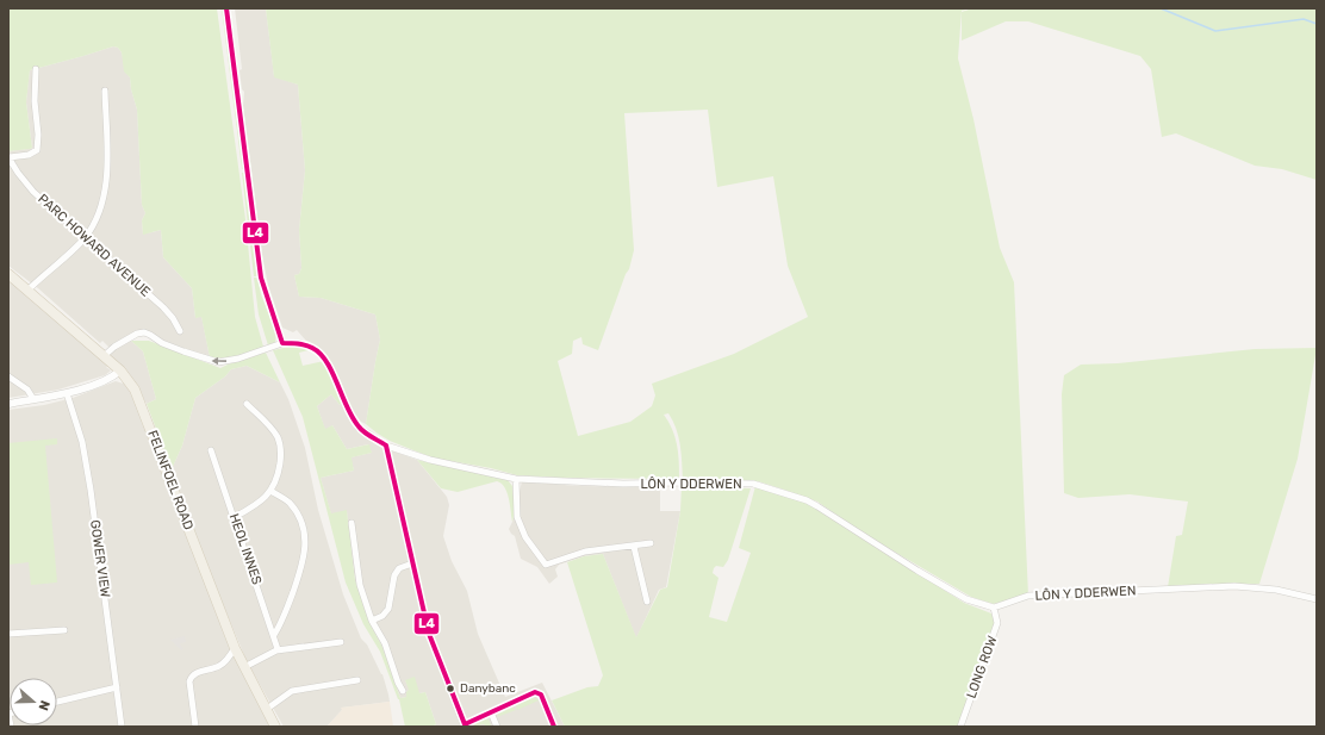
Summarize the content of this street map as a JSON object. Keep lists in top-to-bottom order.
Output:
{
  "streets": {
    "main road": ["FELINFOEL ROAD"],
    "street": [
      "PARC HOWARD AVENUE",
      "LÔN Y DDERWEN",
      "HEOL INNES",
      "GOWER VIEW",
      "LONG ROW"
    ]
  },
  "crossings": [
    ["FELINFOEL ROAD", "LÔN Y DDERWEN"],
    ["LÔN Y DDERWEN", "LONG ROW"]
  ],
  "places": ["Danybanc"],
  "lines": ["transit line L4"],
  "north": "right"
}
